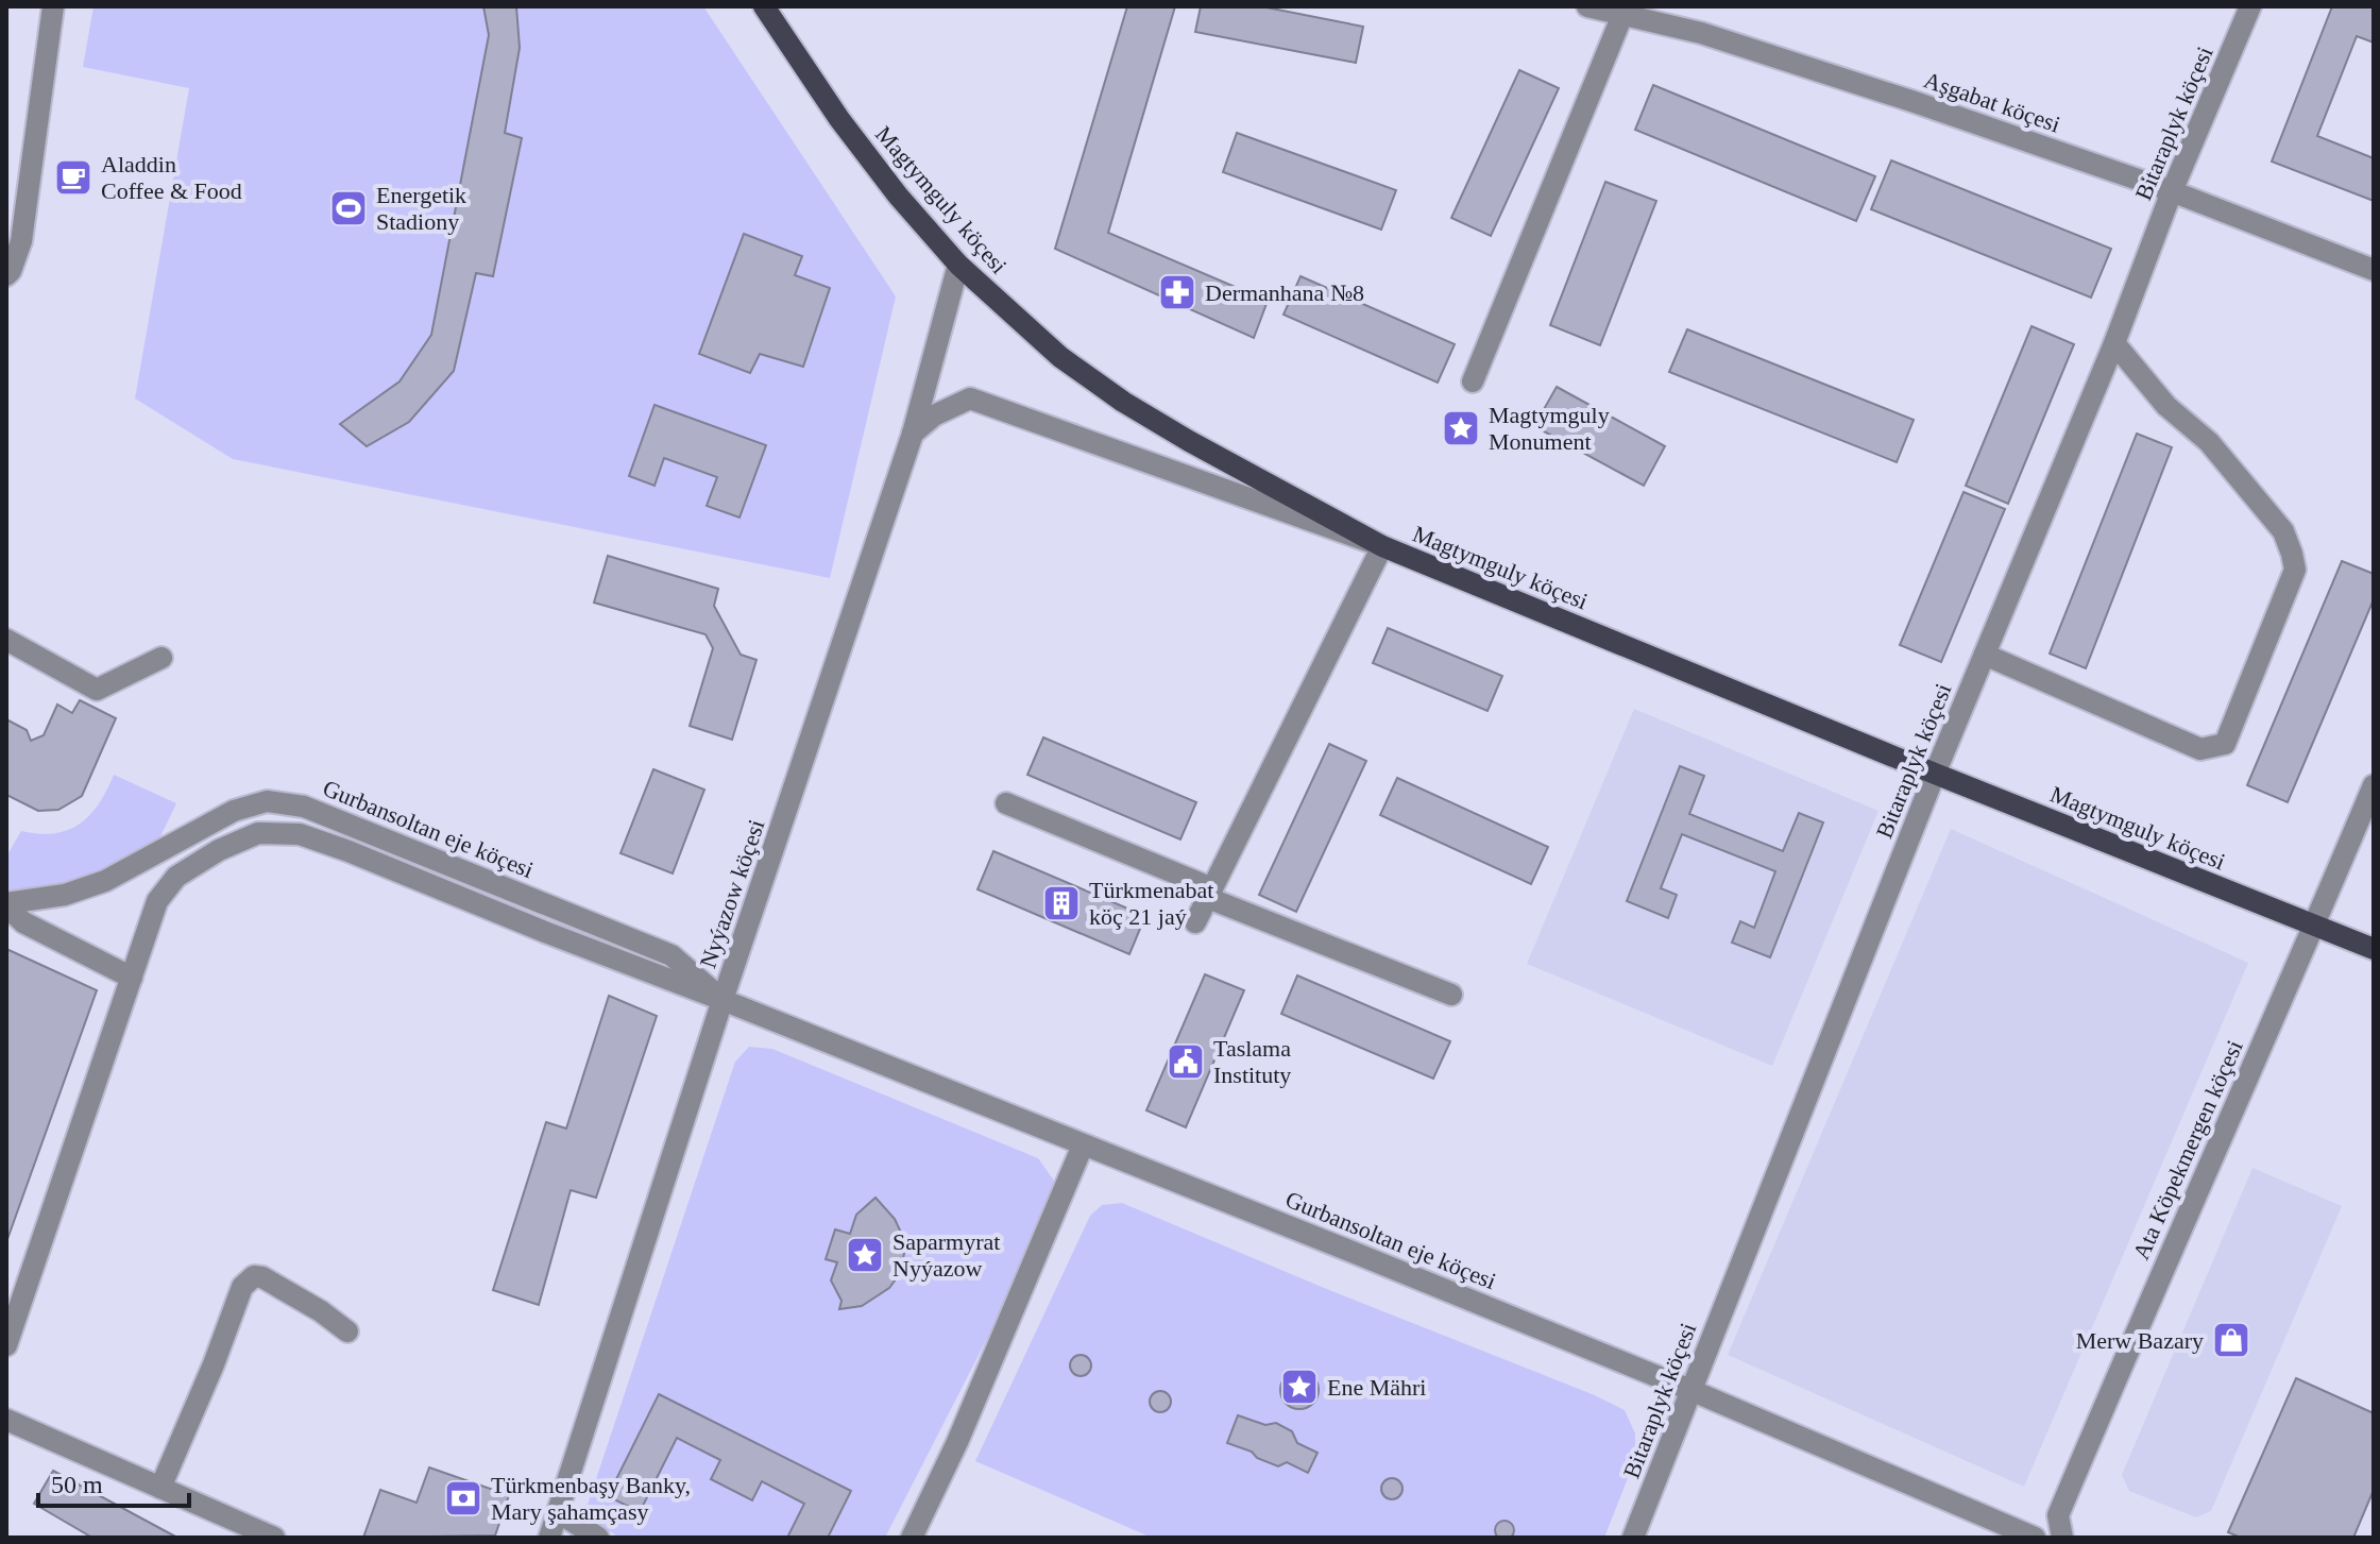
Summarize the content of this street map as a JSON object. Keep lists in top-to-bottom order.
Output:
{
  "streets": {
    "main road": ["Magtymguly köçesi"],
    "street": [
      "Aşgabat köçesi",
      "Bitaraplyk köçesi",
      "Gurbansoltan eje köçesi",
      "Nyýazow köçesi",
      "Ata Köpekmergen köçesi"
    ]
  },
  "crossings": [
    ["Aşgabat köçesi", "Bitaraplyk köçesi"],
    ["Bitaraplyk köçesi", "Magtymguly köçesi"],
    ["Bitaraplyk köçesi", "Gurbansoltan eje köçesi"],
    ["Magtymguly köçesi", "Nyýazow köçesi"],
    ["Magtymguly köçesi", "Ata Köpekmergen köçesi"],
    ["Gurbansoltan eje köçesi", "Nyýazow köçesi"]
  ],
  "places": {
    "cafe": ["Aladdin Coffee & Food"],
    "sports": ["Energetik Stadiony"],
    "pharmacy": ["Dermanhana №8"],
    "place": ["Magtymguly Monument", "Saparmyrat Nyýazow", "Ene Mähri"],
    "building": ["Türkmenabat köç 21 jaý"],
    "public building": ["Taslama Instituty"],
    "shop": ["Merw Bazary"],
    "bank": ["Türkmenbaşy Banky, Mary şahamçasy"]
  },
  "scale_bar": "50 m"
}
